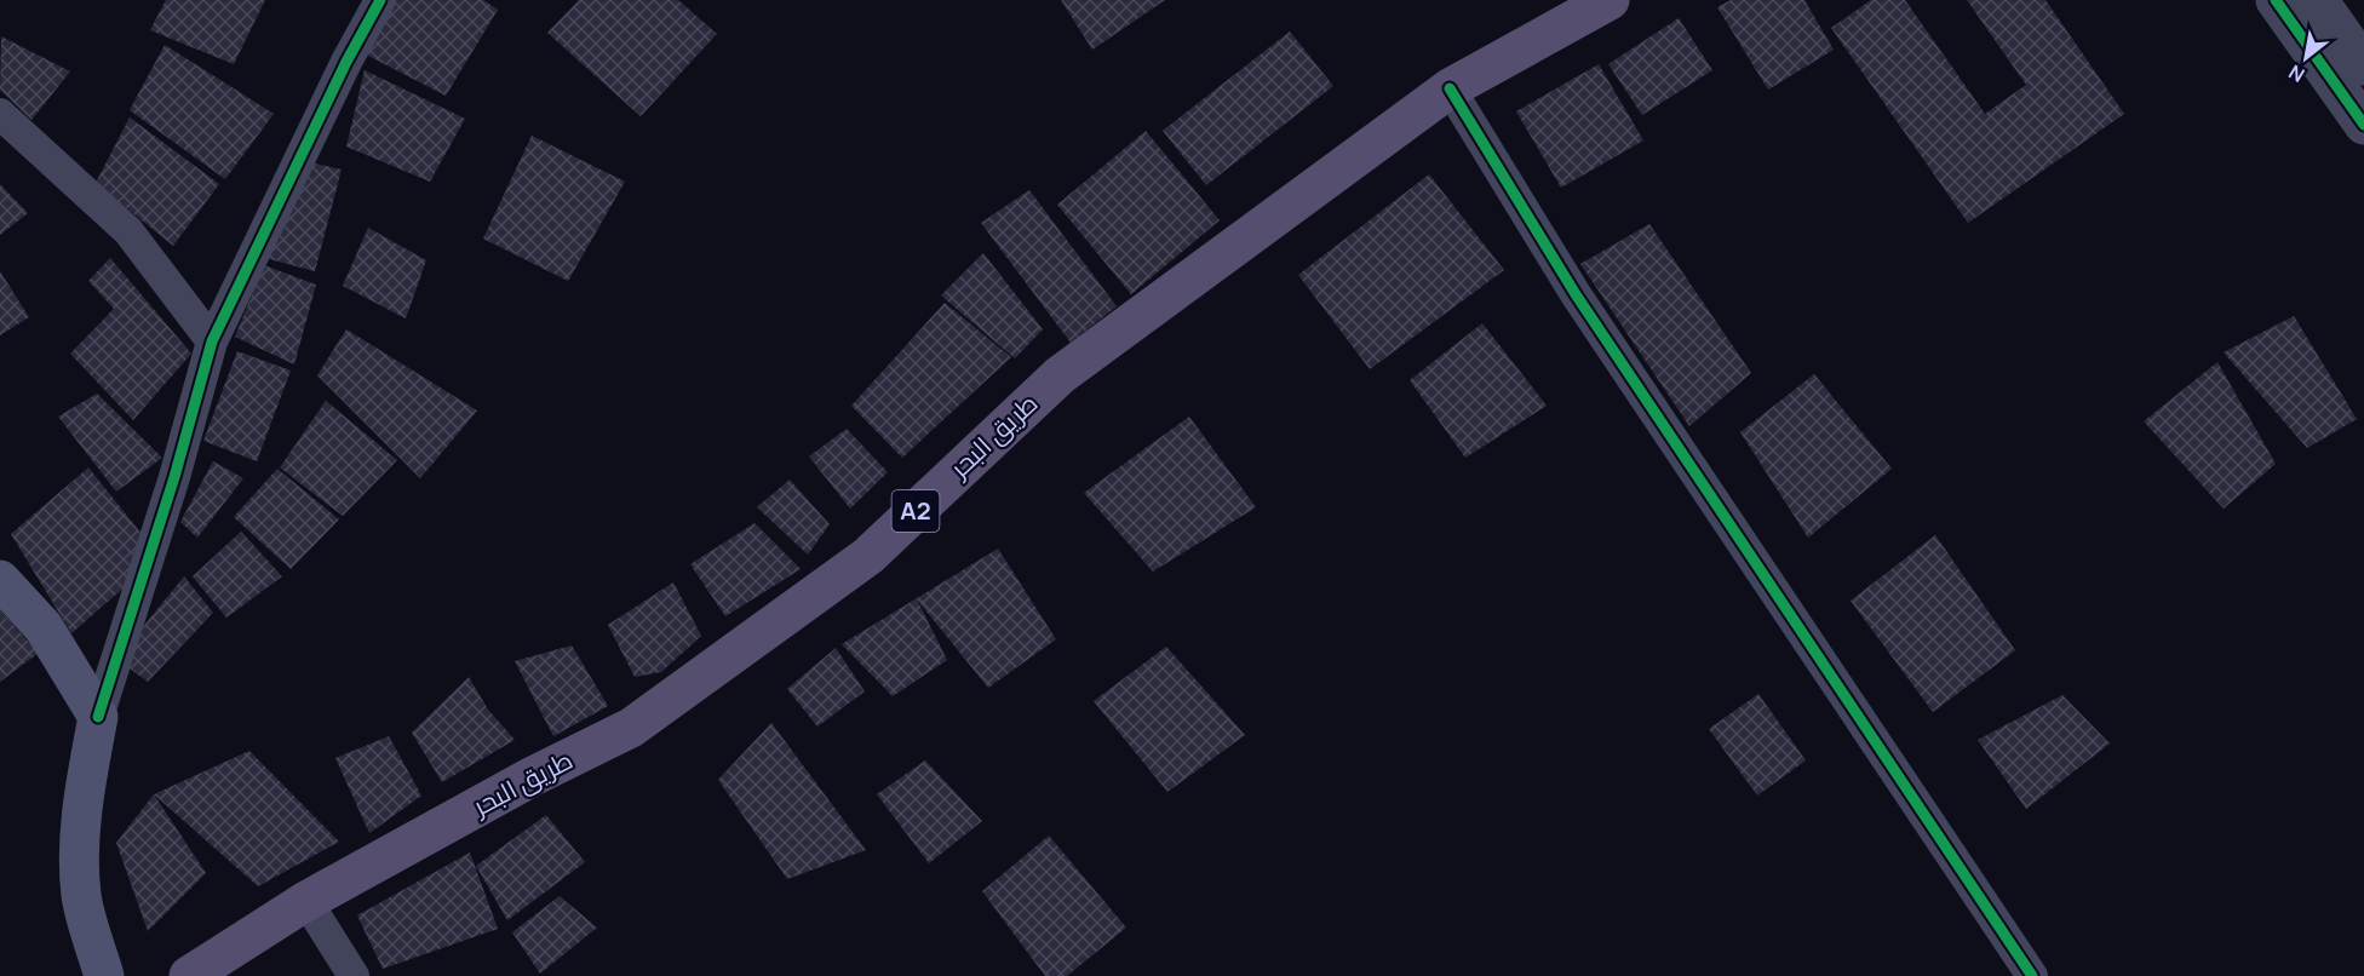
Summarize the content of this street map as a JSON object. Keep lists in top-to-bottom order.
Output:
{
  "streets": {
    "main road": ["طريق البحر", "A2"]
  },
  "north": "bottom left"
}
